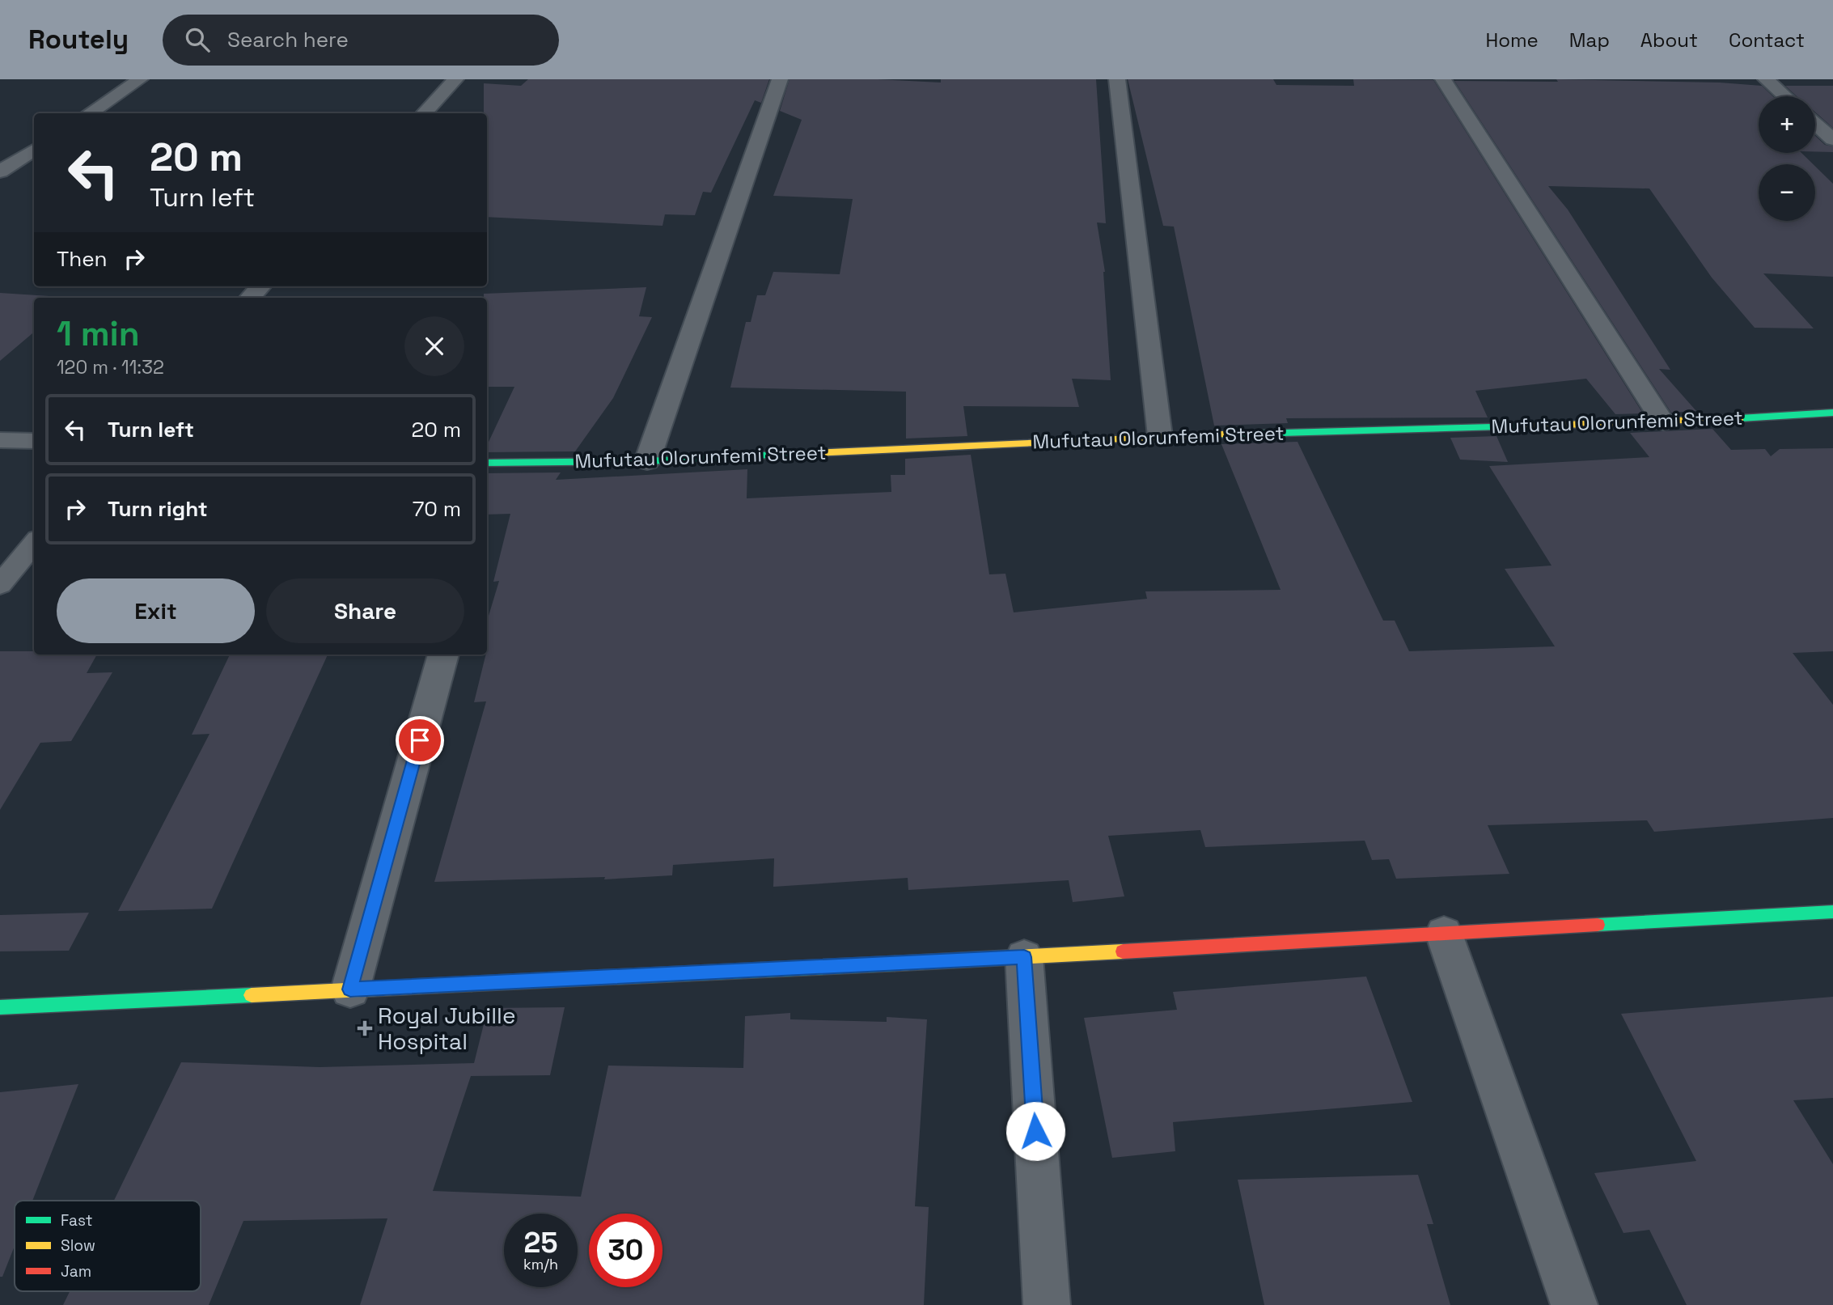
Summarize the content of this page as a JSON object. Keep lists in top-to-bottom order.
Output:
{
  "streets": {
    "street": ["Mufutau Olorunfemi Street"]
  },
  "places": {
    "health": ["Royal Jubille Hospital"]
  },
  "legend": ["Fast", "Slow", "Jam"],
  "page": {
    "header": "Routely",
    "search": "Search here",
    "nav": [
      "Home",
      "Map",
      "About",
      "Contact"
    ],
    "map_buttons": ["+", "−"],
    "turn": ["20 m", "Turn left"],
    "then": "Then",
    "heading": ["1 min", "120 m · 11:32"],
    "list": [
      {
        "name": "Turn left",
        "value": "20 m"
      },
      {
        "name": "Turn right",
        "value": "70 m"
      }
    ],
    "buttons": ["Exit", "Share"],
    "speed": "25 km/h",
    "limit": "30"
  }
}
